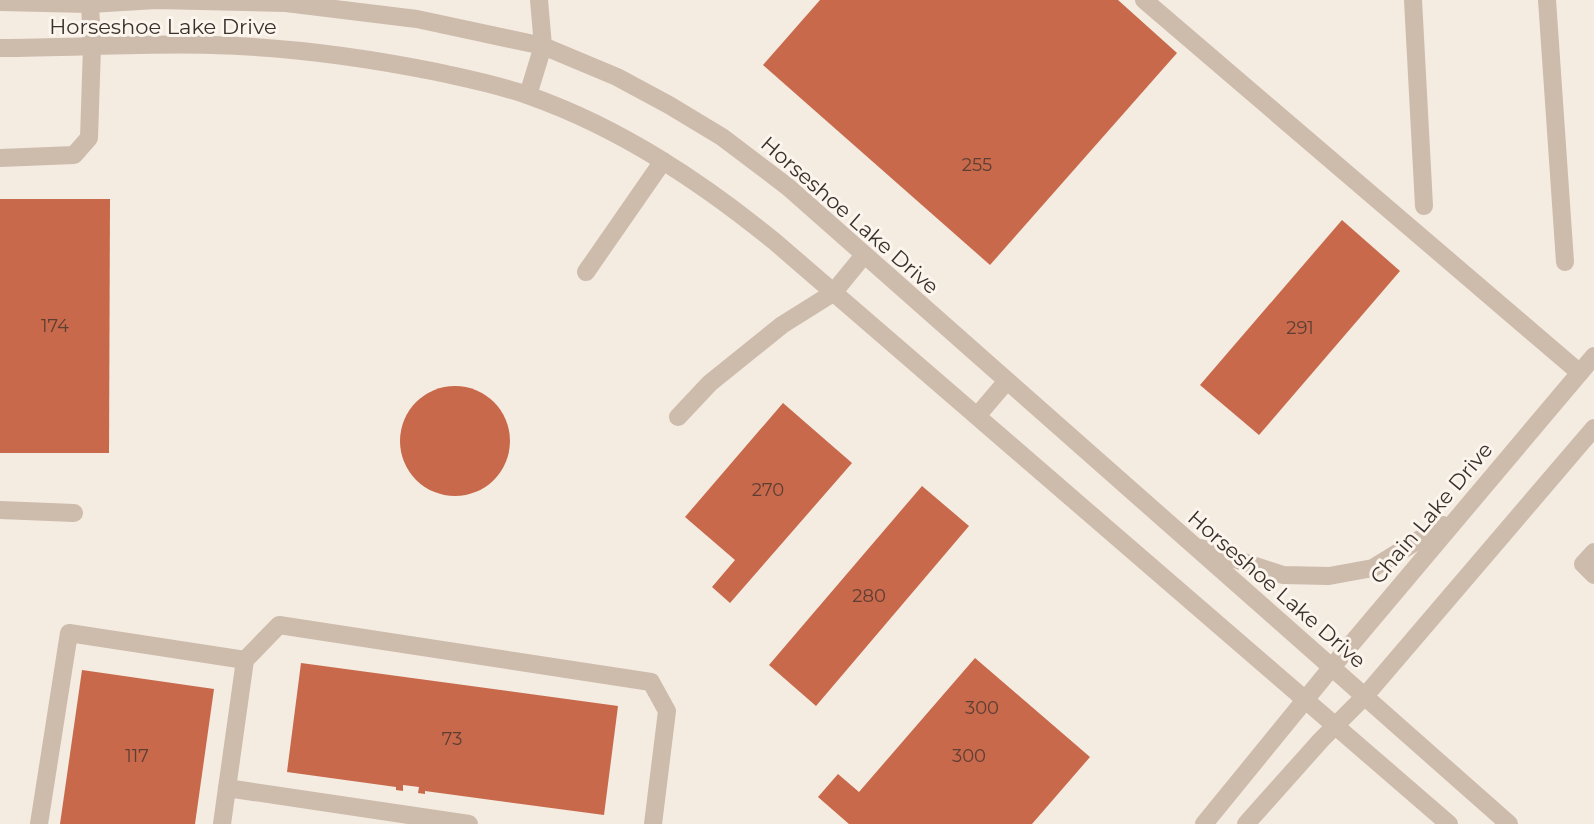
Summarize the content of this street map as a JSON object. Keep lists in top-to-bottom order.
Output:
{
  "streets": {
    "street": ["Horseshoe Lake Drive", "Chain Lake Drive"]
  },
  "crossings": [
    ["Horseshoe Lake Drive", "Chain Lake Drive"]
  ],
  "house_numbers": [
    "255",
    "174",
    "291",
    "270",
    "280",
    "300",
    "73",
    "117",
    "300"
  ]
}
